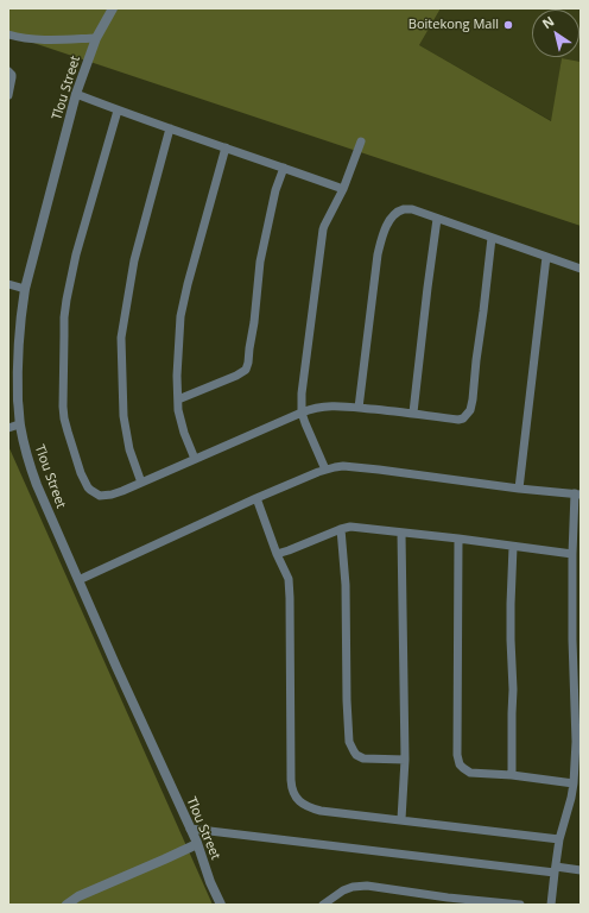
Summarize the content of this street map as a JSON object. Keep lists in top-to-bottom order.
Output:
{
  "streets": {
    "street": ["Tlou Street"]
  },
  "places": ["Boitekong Mall"],
  "north": "top left"
}
